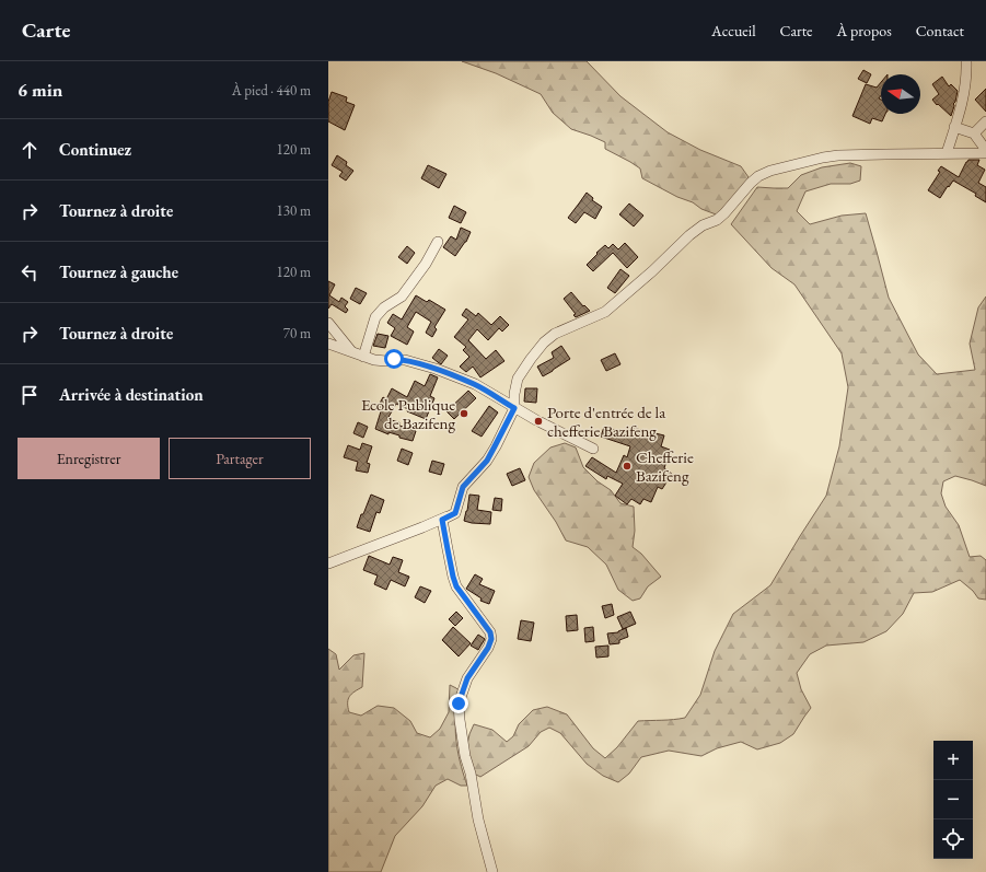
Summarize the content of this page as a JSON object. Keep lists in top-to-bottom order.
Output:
{
  "places": ["Ecole Publique de Bazifeng", "Porte d'entrée de la chefferie Bazifeng", "Chefferie Bazifeng"],
  "north": "left",
  "page": {
    "header": "Carte",
    "nav": [
      "Accueil",
      "Carte",
      "À propos",
      "Contact"
    ],
    "heading": ["6 min", "À pied · 440 m"],
    "list": [
      ["Continuez", "120 m"],
      ["Tournez à droite", "130 m"],
      ["Tournez à gauche", "120 m"],
      ["Tournez à droite", "70 m"],
      "Arrivée à destination"
    ],
    "buttons": ["Enregistrer", "Partager"],
    "map_buttons": ["+", "−"]
  }
}
